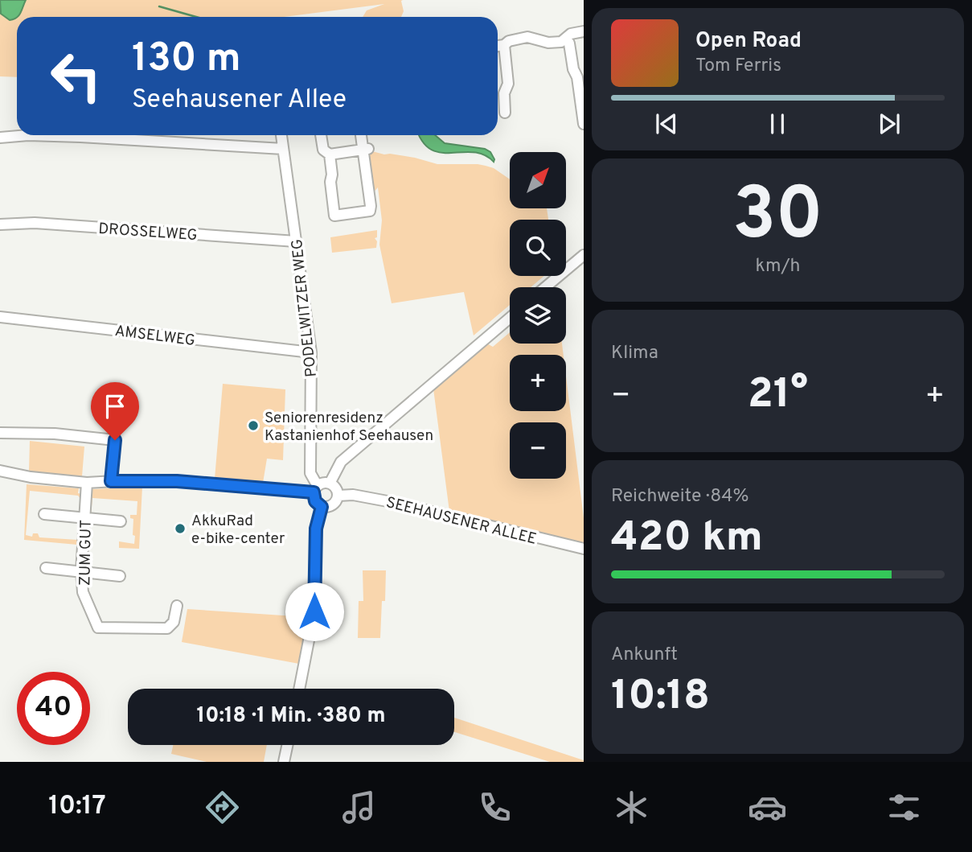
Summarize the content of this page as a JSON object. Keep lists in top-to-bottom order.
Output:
{
  "streets": {
    "street": [
      "DROSSELWEG",
      "PODELWITZER WEG",
      "AMSELWEG",
      "SEEHAUSENER ALLEE",
      "ZUM GUT"
    ]
  },
  "crossings": [
    ["DROSSELWEG", "PODELWITZER WEG"],
    ["PODELWITZER WEG", "AMSELWEG"],
    ["PODELWITZER WEG", "SEEHAUSENER ALLEE"]
  ],
  "places": ["Seniorenresidenz Kastanienhof Seehausen", "AkkuRad e-bike-center"],
  "north": "top right",
  "page": {
    "turn": ["130 m", "Seehausener Allee"],
    "song": ["Open Road", "Tom Ferris"],
    "map_buttons": ["+", "−"],
    "tile": [
      ["30", "km/h"],
      "Klima",
      ["Reichweite · 84%", "420 km"],
      ["Ankunft", "10:18"]
    ],
    "heat": ["−", "21°", "+"],
    "limit": "40",
    "trip": "10:18 · 1 Min. · 380 m",
    "tabs": "10:17"
  }
}
